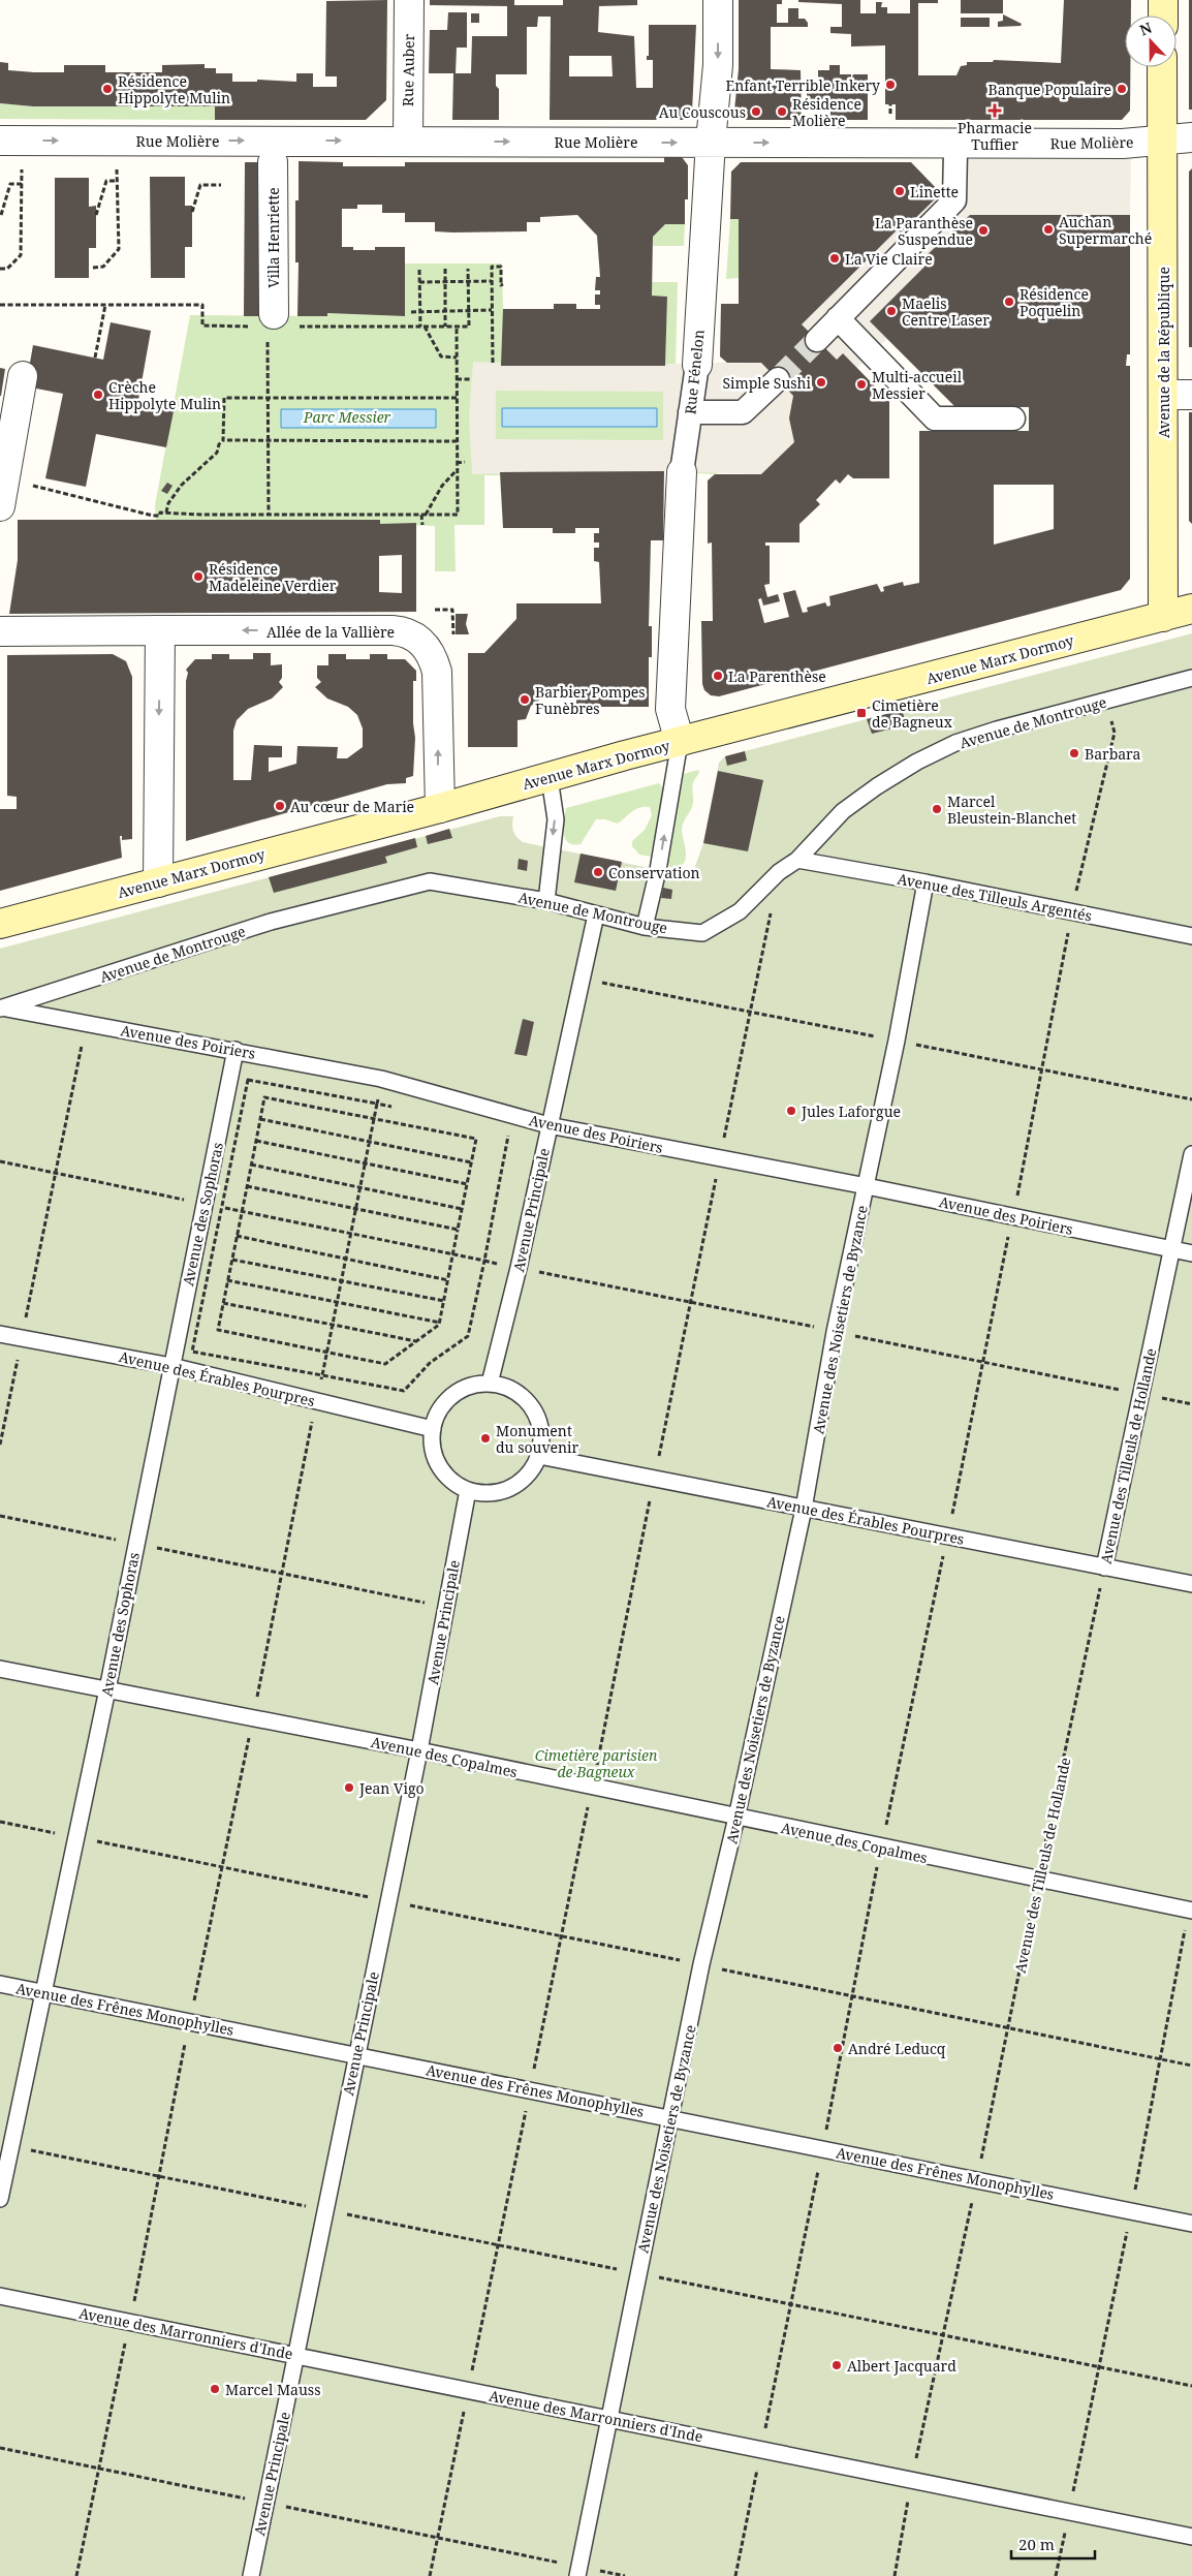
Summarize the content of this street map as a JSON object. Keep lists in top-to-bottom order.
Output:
{
  "streets": {
    "main road": ["Avenue de la République", "Avenue Marx Dormoy"],
    "street": [
      "Rue Auber",
      "Rue Molière",
      "Villa Henriette",
      "Rue Fénelon",
      "Allée de la Vallière"
    ],
    "lane": [
      "Avenue de Montrouge",
      "Avenue des Tilleuls Argentés",
      "Avenue des Poiriers",
      "Avenue Principale",
      "Avenue des Sophoras",
      "Avenue des Noisetiers de Byzance",
      "Avenue des Érables Pourpres",
      "Avenue des Tilleuls de Hollande",
      "Avenue des Copalmes",
      "Avenue des Frênes Monophylles",
      "Avenue des Marronniers d'Inde"
    ]
  },
  "crossings": [
    ["Rue Auber", "Rue Molière"],
    ["Rue Molière", "Avenue de la République"],
    ["Rue Molière", "Rue Fénelon"],
    ["Avenue de la République", "Avenue Marx Dormoy"],
    ["Rue Fénelon", "Avenue Marx Dormoy"],
    ["Allée de la Vallière", "Avenue Marx Dormoy"],
    ["Avenue de Montrouge", "Avenue des Tilleuls Argentés"],
    ["Avenue de Montrouge", "Avenue des Poiriers"],
    ["Avenue de Montrouge", "Avenue Principale"],
    ["Avenue des Tilleuls Argentés", "Avenue des Noisetiers de Byzance"],
    ["Avenue des Poiriers", "Avenue Principale"],
    ["Avenue des Poiriers", "Avenue des Sophoras"],
    ["Avenue des Poiriers", "Avenue des Noisetiers de Byzance"],
    ["Avenue des Poiriers", "Avenue des Tilleuls de Hollande"],
    ["Avenue Principale", "Avenue des Érables Pourpres"],
    ["Avenue Principale", "Avenue des Copalmes"],
    ["Avenue Principale", "Avenue des Frênes Monophylles"],
    ["Avenue Principale", "Avenue des Marronniers d'Inde"],
    ["Avenue des Sophoras", "Avenue des Érables Pourpres"],
    ["Avenue des Sophoras", "Avenue des Copalmes"],
    ["Avenue des Sophoras", "Avenue des Frênes Monophylles"],
    ["Avenue des Noisetiers de Byzance", "Avenue des Érables Pourpres"],
    ["Avenue des Noisetiers de Byzance", "Avenue des Copalmes"],
    ["Avenue des Noisetiers de Byzance", "Avenue des Frênes Monophylles"],
    ["Avenue des Noisetiers de Byzance", "Avenue des Marronniers d'Inde"],
    ["Avenue des Érables Pourpres", "Avenue des Tilleuls de Hollande"],
    ["Avenue des Tilleuls de Hollande", "Avenue des Copalmes"],
    ["Avenue des Tilleuls de Hollande", "Avenue des Frênes Monophylles"],
    ["Avenue des Tilleuls de Hollande", "Avenue des Marronniers d'Inde"]
  ],
  "one_way": ["Rue Molière"],
  "parks": ["Parc Messier", "Cimetière parisien de Bagneux"],
  "places": {
    "other": [
      "Enfant Terrible Inkery",
      "Résidence Hippolyte Mulin",
      "Banque Populaire",
      "Au Couscous",
      "Résidence Molière",
      "Linette",
      "Auchan Supermarché",
      "La Paranthèse Suspendue",
      "La Vie Claire",
      "Résidence Poquelin",
      "Maelis Centre Laser",
      "Simple Sushi",
      "Multi-accueil Messier",
      "Crèche Hippolyte Mulin",
      "Résidence Madeleine Verdier",
      "La Parenthèse",
      "Barbier Pompes Funèbres",
      "Barbara",
      "Au cœur de Marie",
      "Marcel Bleustein-Blanchet",
      "Conservation",
      "Jules Laforgue",
      "Monument du souvenir",
      "Jean Vigo",
      "André Leducq",
      "Albert Jacquard",
      "Marcel Mauss"
    ],
    "health": ["Pharmacie Tuffier"],
    "transit": ["Cimetière de Bagneux"]
  },
  "scale_bar": "20 m",
  "north": "top"
}
